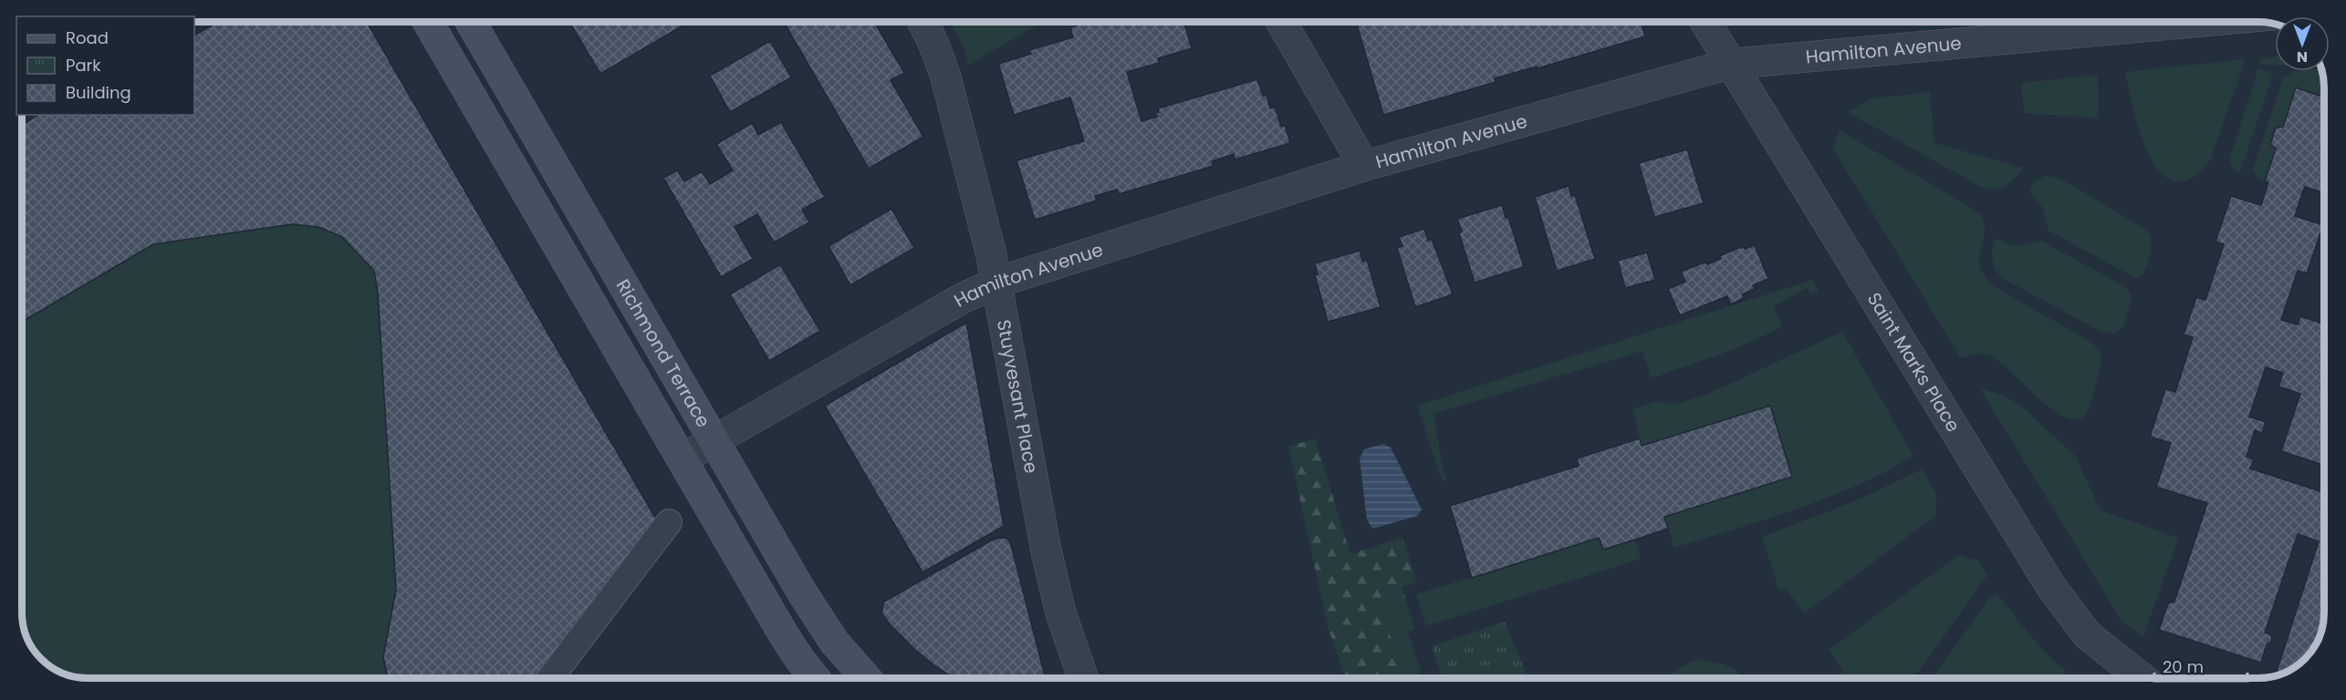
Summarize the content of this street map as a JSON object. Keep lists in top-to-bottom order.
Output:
{
  "streets": {
    "main road": ["Richmond Terrace"],
    "street": ["Hamilton Avenue", "Saint Marks Place", "Stuyvesant Place"]
  },
  "crossings": [
    ["Hamilton Avenue", "Richmond Terrace"],
    ["Hamilton Avenue", "Saint Marks Place"],
    ["Hamilton Avenue", "Stuyvesant Place"]
  ],
  "legend": ["Road", "Park", "Building"],
  "scale_bar": "20 m",
  "north": "bottom"
}
